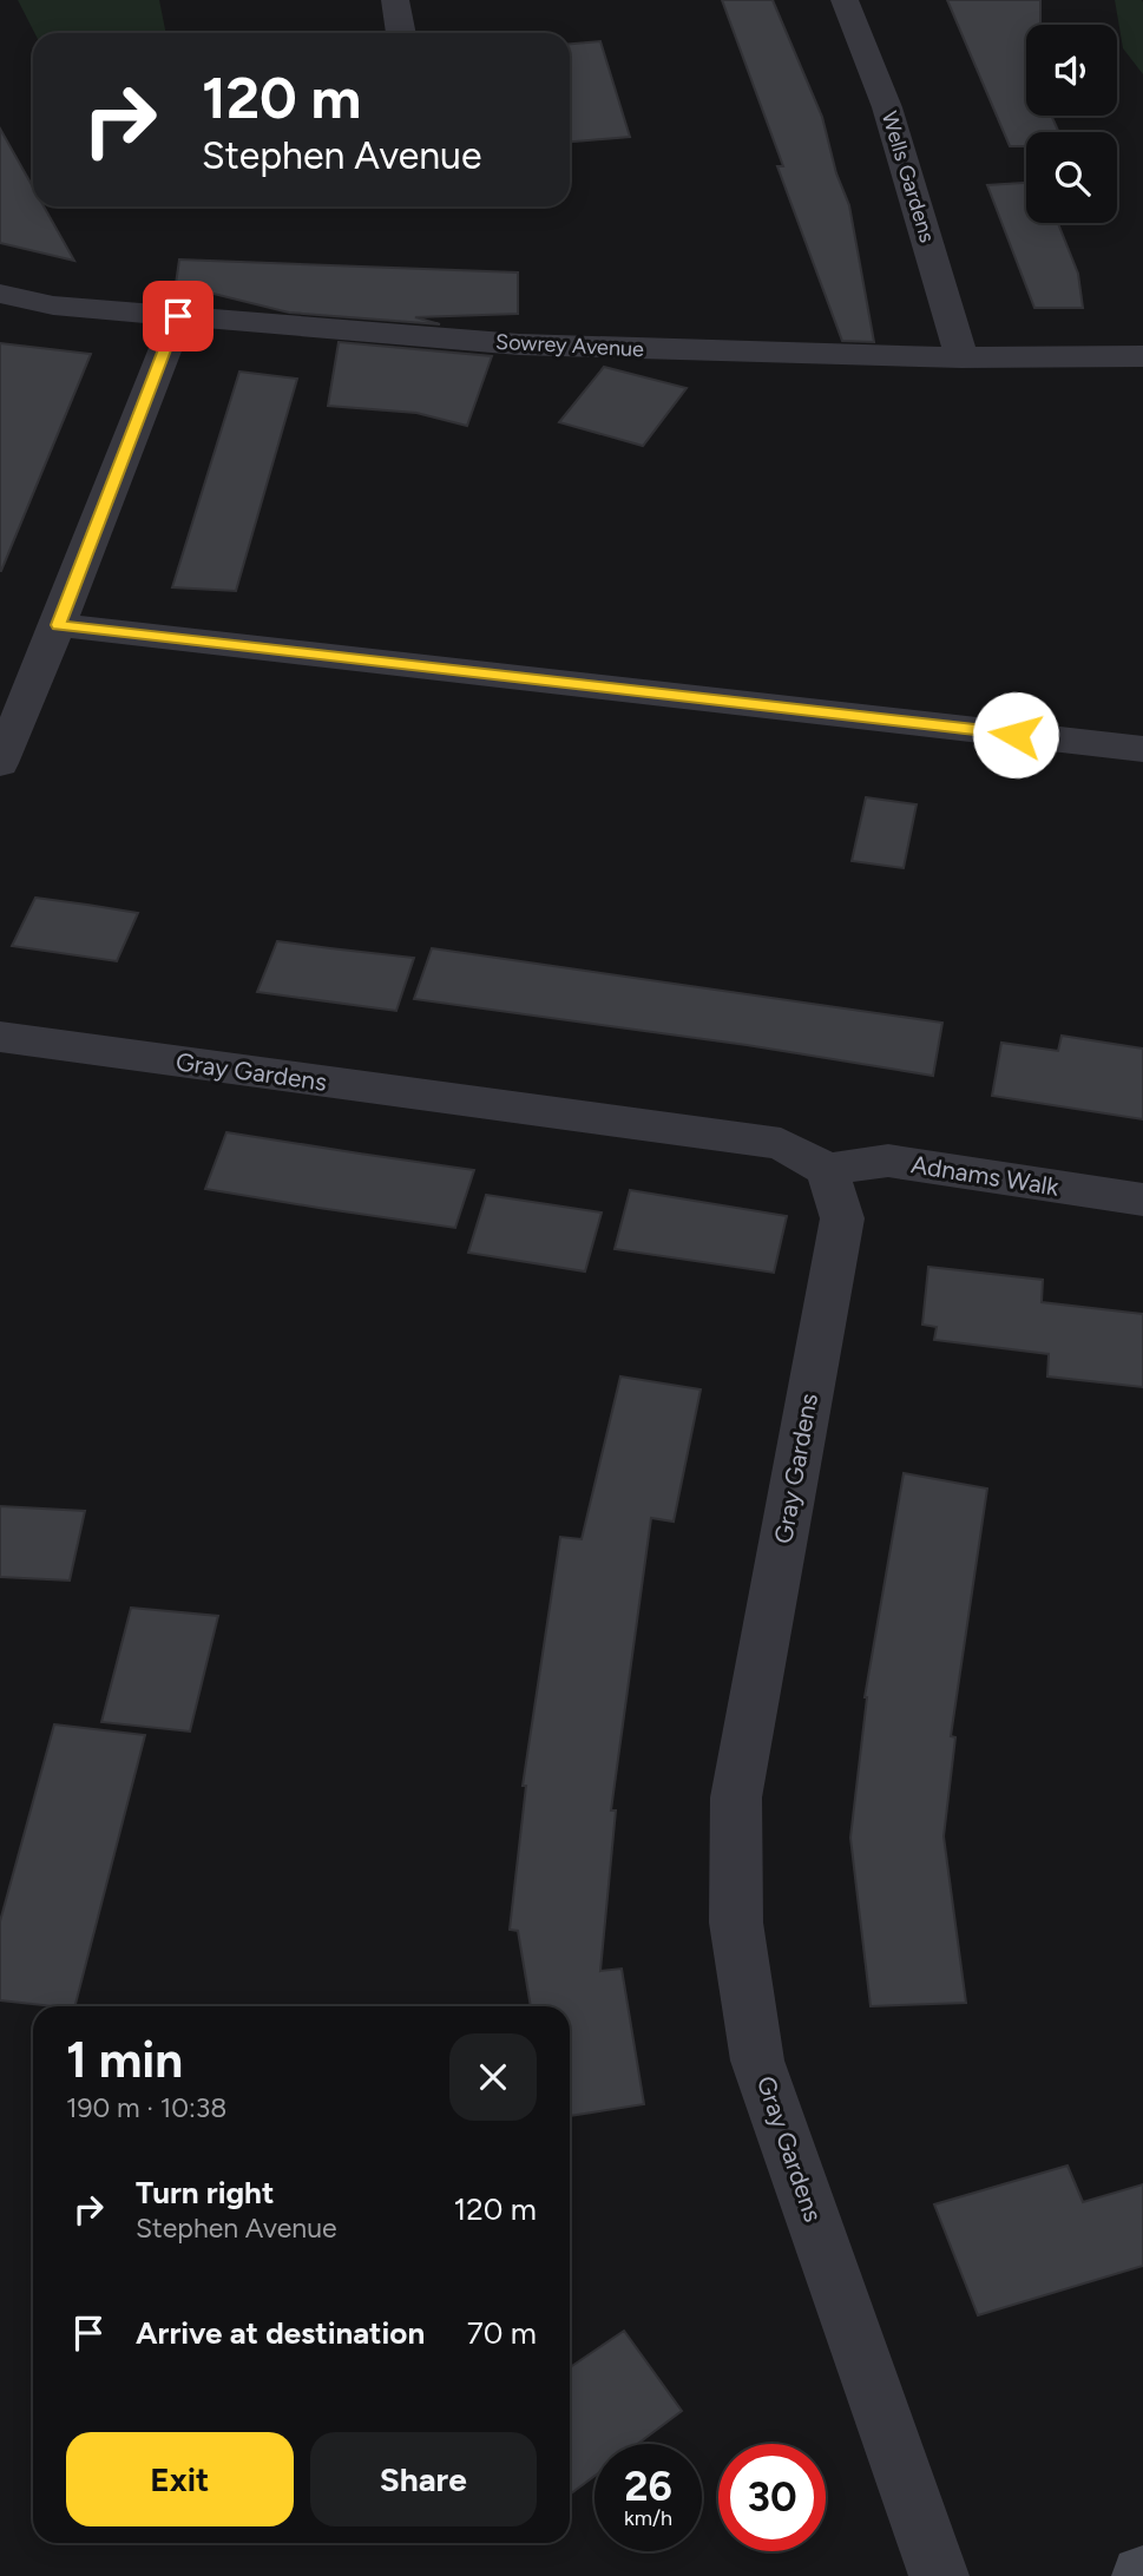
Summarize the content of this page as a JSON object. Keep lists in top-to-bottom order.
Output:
{
  "streets": {
    "street": [
      "Wells Gardens",
      "Sowrey Avenue",
      "Gray Gardens",
      "Adnams Walk"
    ]
  },
  "crossings": [
    ["Wells Gardens", "Sowrey Avenue"],
    ["Gray Gardens", "Adnams Walk"]
  ],
  "page": {
    "turn": ["120 m", "Stephen Avenue"],
    "heading": ["1 min", "190 m · 10:38"],
    "list": [
      {
        "name": "Turn right",
        "note": "Stephen Avenue",
        "value": "120 m"
      },
      {
        "name": "Arrive at destination",
        "value": "70 m"
      }
    ],
    "buttons": ["Exit", "Share"],
    "speed": "26 km/h",
    "limit": "30"
  }
}
